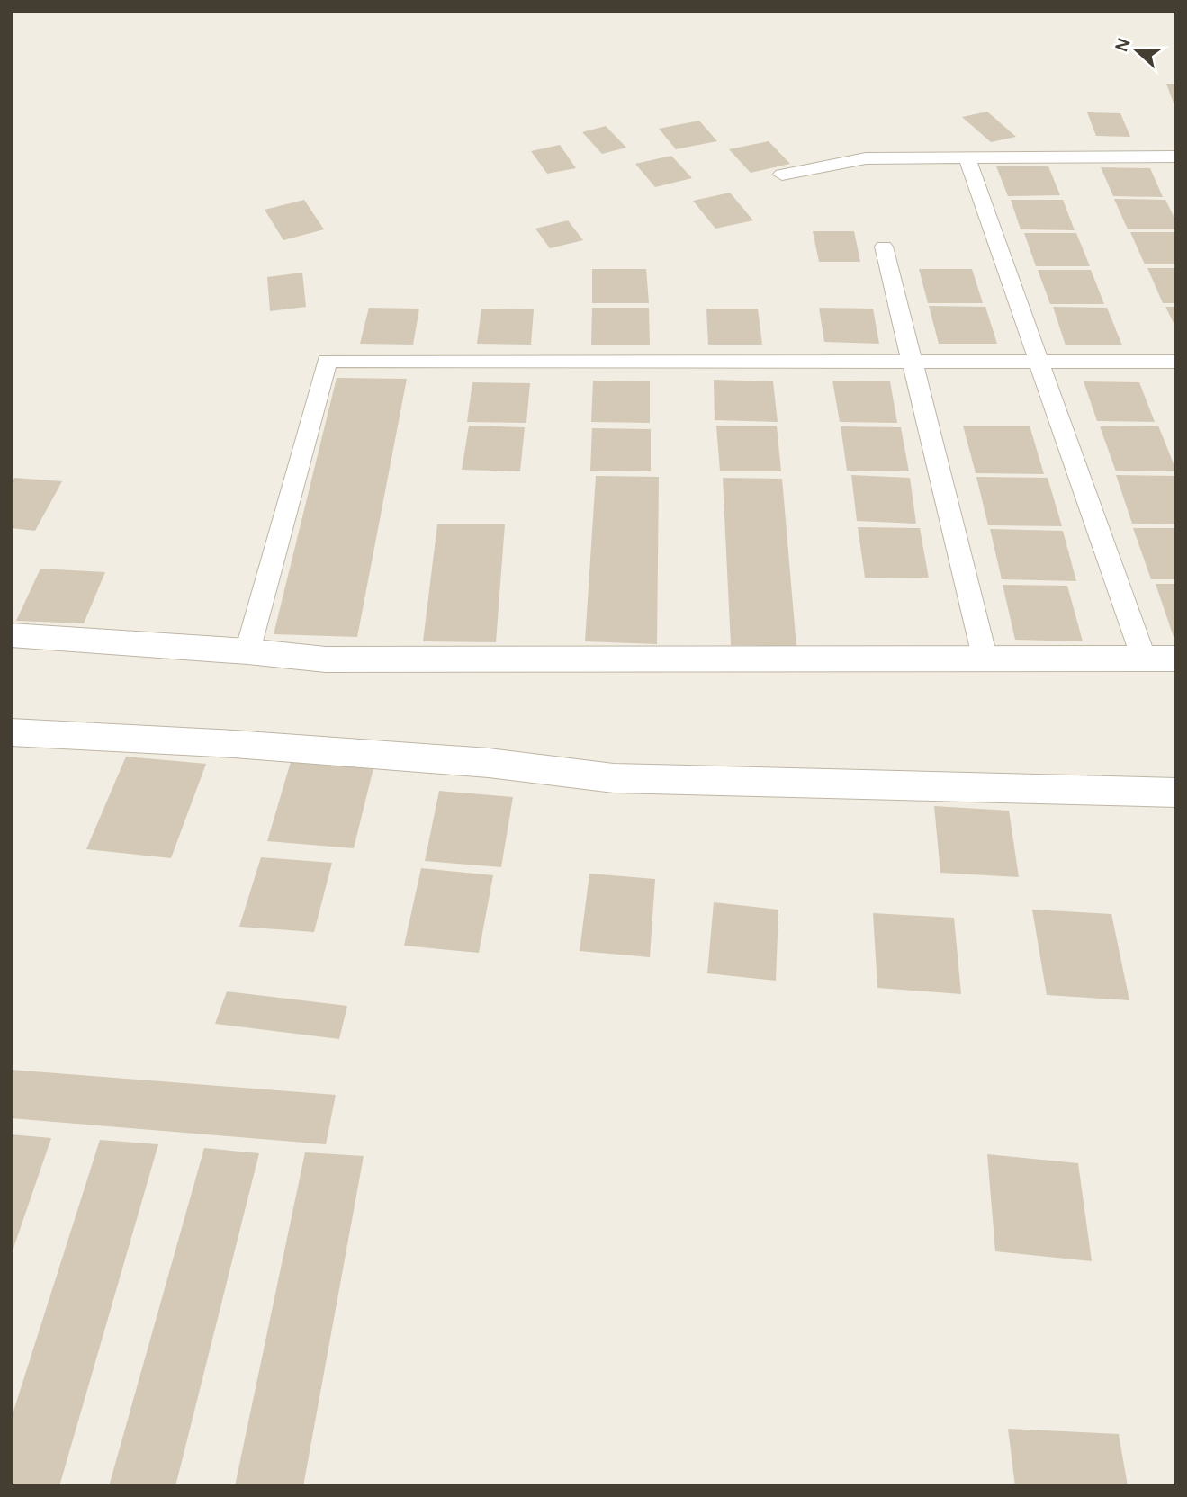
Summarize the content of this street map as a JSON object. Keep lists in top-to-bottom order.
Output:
{
  "north": "left"
}
